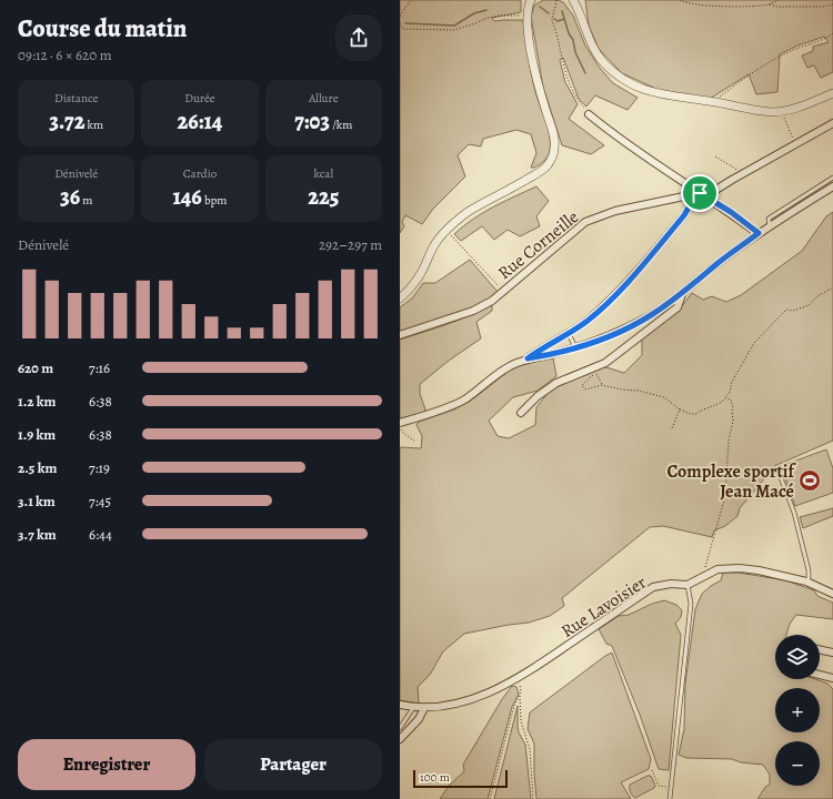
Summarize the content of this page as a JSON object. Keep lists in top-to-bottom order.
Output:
{
  "streets": {
    "street": ["Rue Corneille", "Rue Lavoisier"]
  },
  "places": {
    "sports": ["Complexe sportif Jean Macé"]
  },
  "scale_bar": "100 m",
  "page": {
    "heading": ["Course du matin", "09:12 · 6 × 620 m"],
    "stats": [
      ["Distance", "3.72 km"],
      ["Durée", "26:14"],
      ["Allure", "7:03 /km"],
      ["Dénivelé", "36 m"],
      ["Cardio", "146 bpm"],
      ["kcal", "225"]
    ],
    "chart": ["Dénivelé", "292–297 m"],
    "list": [
      {
        "name": "620 m",
        "note": "7:16"
      },
      {
        "name": "1.2 km",
        "note": "6:38"
      },
      {
        "name": "1.9 km",
        "note": "6:38"
      },
      {
        "name": "2.5 km",
        "note": "7:19"
      },
      {
        "name": "3.1 km",
        "note": "7:45"
      },
      {
        "name": "3.7 km",
        "note": "6:44"
      }
    ],
    "map_buttons": ["+", "−"],
    "buttons": ["Enregistrer", "Partager"],
    "scale": "100 m"
  }
}
